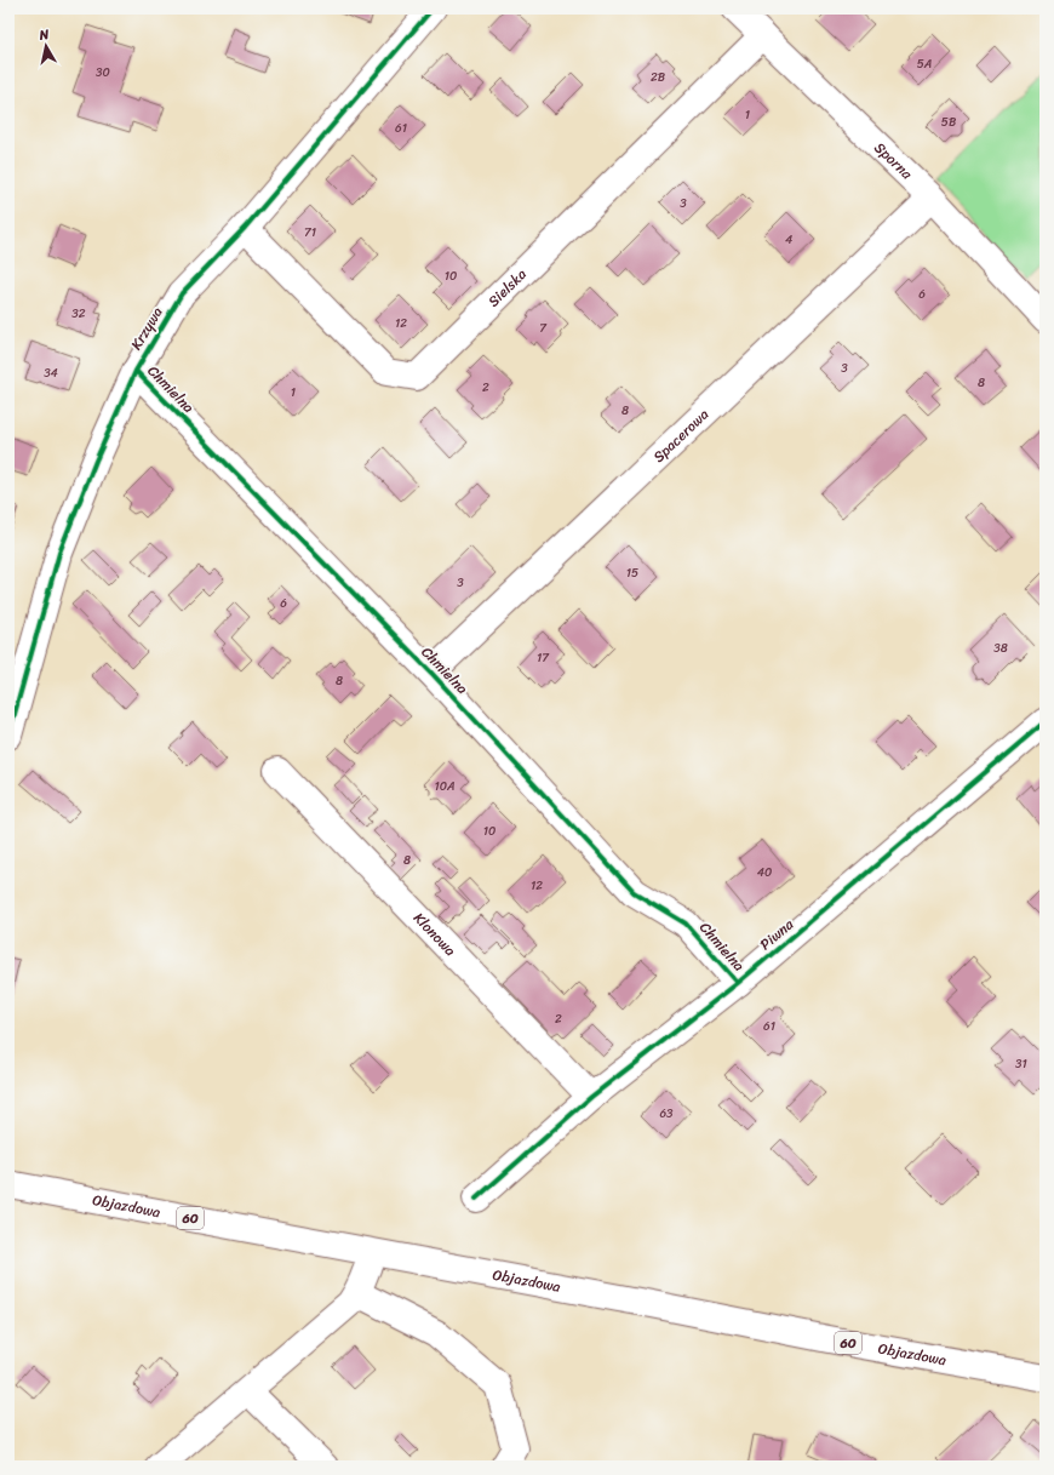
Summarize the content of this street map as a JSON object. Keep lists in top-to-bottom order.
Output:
{
  "streets": {
    "street": [
      "Sporna",
      "Sielska",
      "Krzywa",
      "Chmielna",
      "Spacerowa",
      "Klonowa",
      "Piwna",
      "Objazdowa",
      "60"
    ]
  },
  "crossings": [
    ["Sporna", "Sielska"],
    ["Sporna", "Spacerowa"],
    ["Sielska", "Krzywa"],
    ["Krzywa", "Chmielna"],
    ["Chmielna", "Spacerowa"],
    ["Chmielna", "Piwna"],
    ["Klonowa", "Piwna"]
  ],
  "house_numbers": [
    "5A",
    "30",
    "2B",
    "1",
    "5B",
    "61",
    "3",
    "71",
    "4",
    "10",
    "6",
    "32",
    "12",
    "7",
    "3",
    "34",
    "8",
    "2",
    "1",
    "8",
    "15",
    "3",
    "6",
    "38",
    "17",
    "8",
    "10A",
    "10",
    "8",
    "40",
    "12",
    "2",
    "61",
    "31",
    "63"
  ],
  "north": "top"
}
